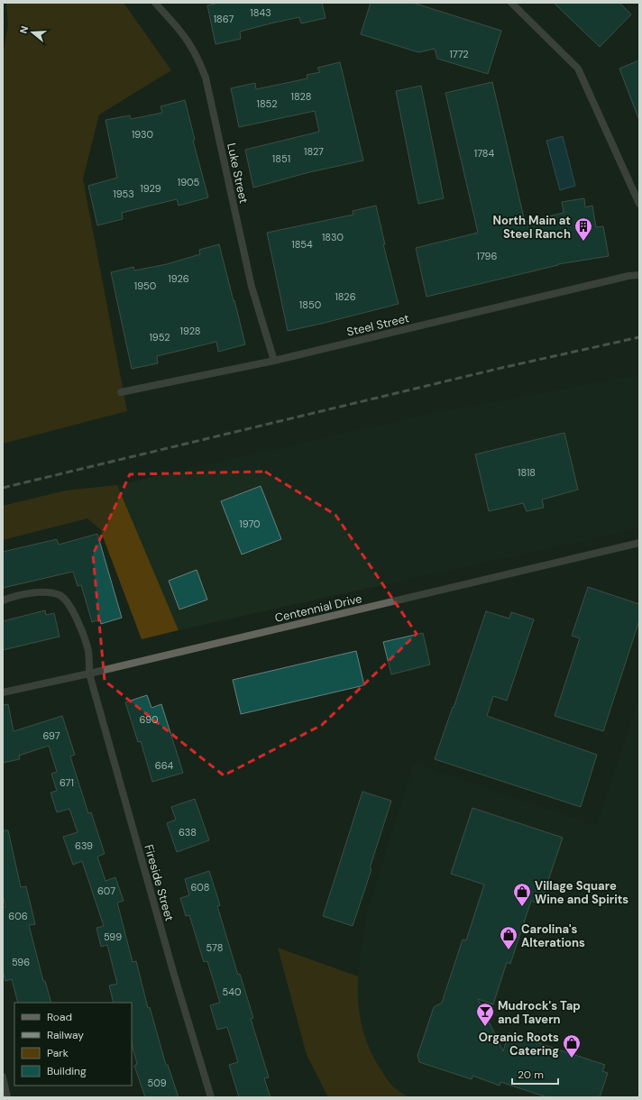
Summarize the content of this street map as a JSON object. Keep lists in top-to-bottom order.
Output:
{
  "streets": {
    "street": [
      "Luke Street",
      "Steel Street",
      "Centennial Drive",
      "Fireside Street"
    ]
  },
  "crossings": [
    ["Luke Street", "Steel Street"],
    ["Centennial Drive", "Fireside Street"]
  ],
  "places": {
    "building": ["North Main at Steel Ranch"],
    "shop": ["Village Square Wine and Spirits", "Carolina's Alterations", "Organic Roots Catering"],
    "bar": ["Mudrock's Tap and Tavern"]
  },
  "house_numbers": [
    "1843",
    "1867",
    "1772",
    "1828",
    "1852",
    "1930",
    "1827",
    "1784",
    "1851",
    "1905",
    "1929",
    "1953",
    "1830",
    "1854",
    "1796",
    "1926",
    "1950",
    "1826",
    "1850",
    "1928",
    "1952",
    "1818",
    "1970",
    "690",
    "697",
    "664",
    "671",
    "638",
    "639",
    "608",
    "607",
    "606",
    "599",
    "578",
    "596",
    "540",
    "509"
  ],
  "legend": [
    "Road",
    "Railway",
    "Park",
    "Building"
  ],
  "scale_bar": "20 m",
  "north": "left"
}
